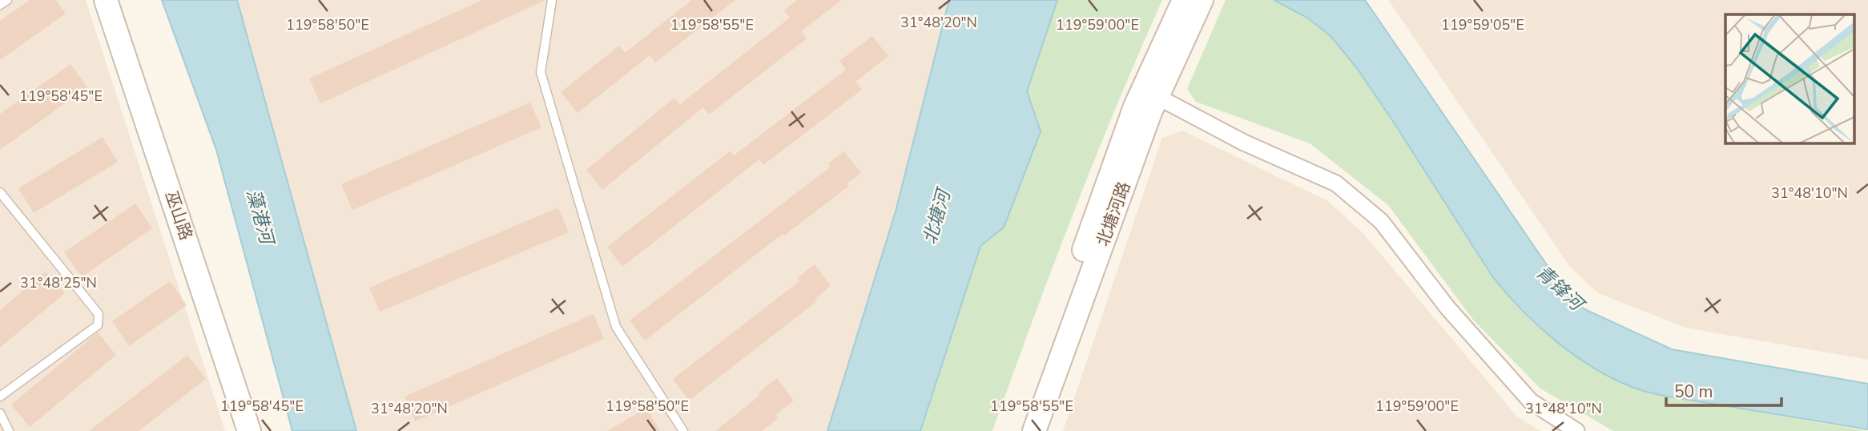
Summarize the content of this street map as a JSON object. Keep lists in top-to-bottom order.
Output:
{
  "streets": {
    "main road": ["北塘河路", "巫山路"]
  },
  "water": ["藻港河", "北塘河", "青锋河"],
  "scale_bar": "50 m",
  "coordinates": [
    "31°48'20\"N",
    "119°59'05\"E",
    "119°58'50\"E",
    "119°58'55\"E",
    "119°59'00\"E",
    "119°58'45\"E",
    "31°48'10\"N",
    "31°48'25\"N"
  ]
}
